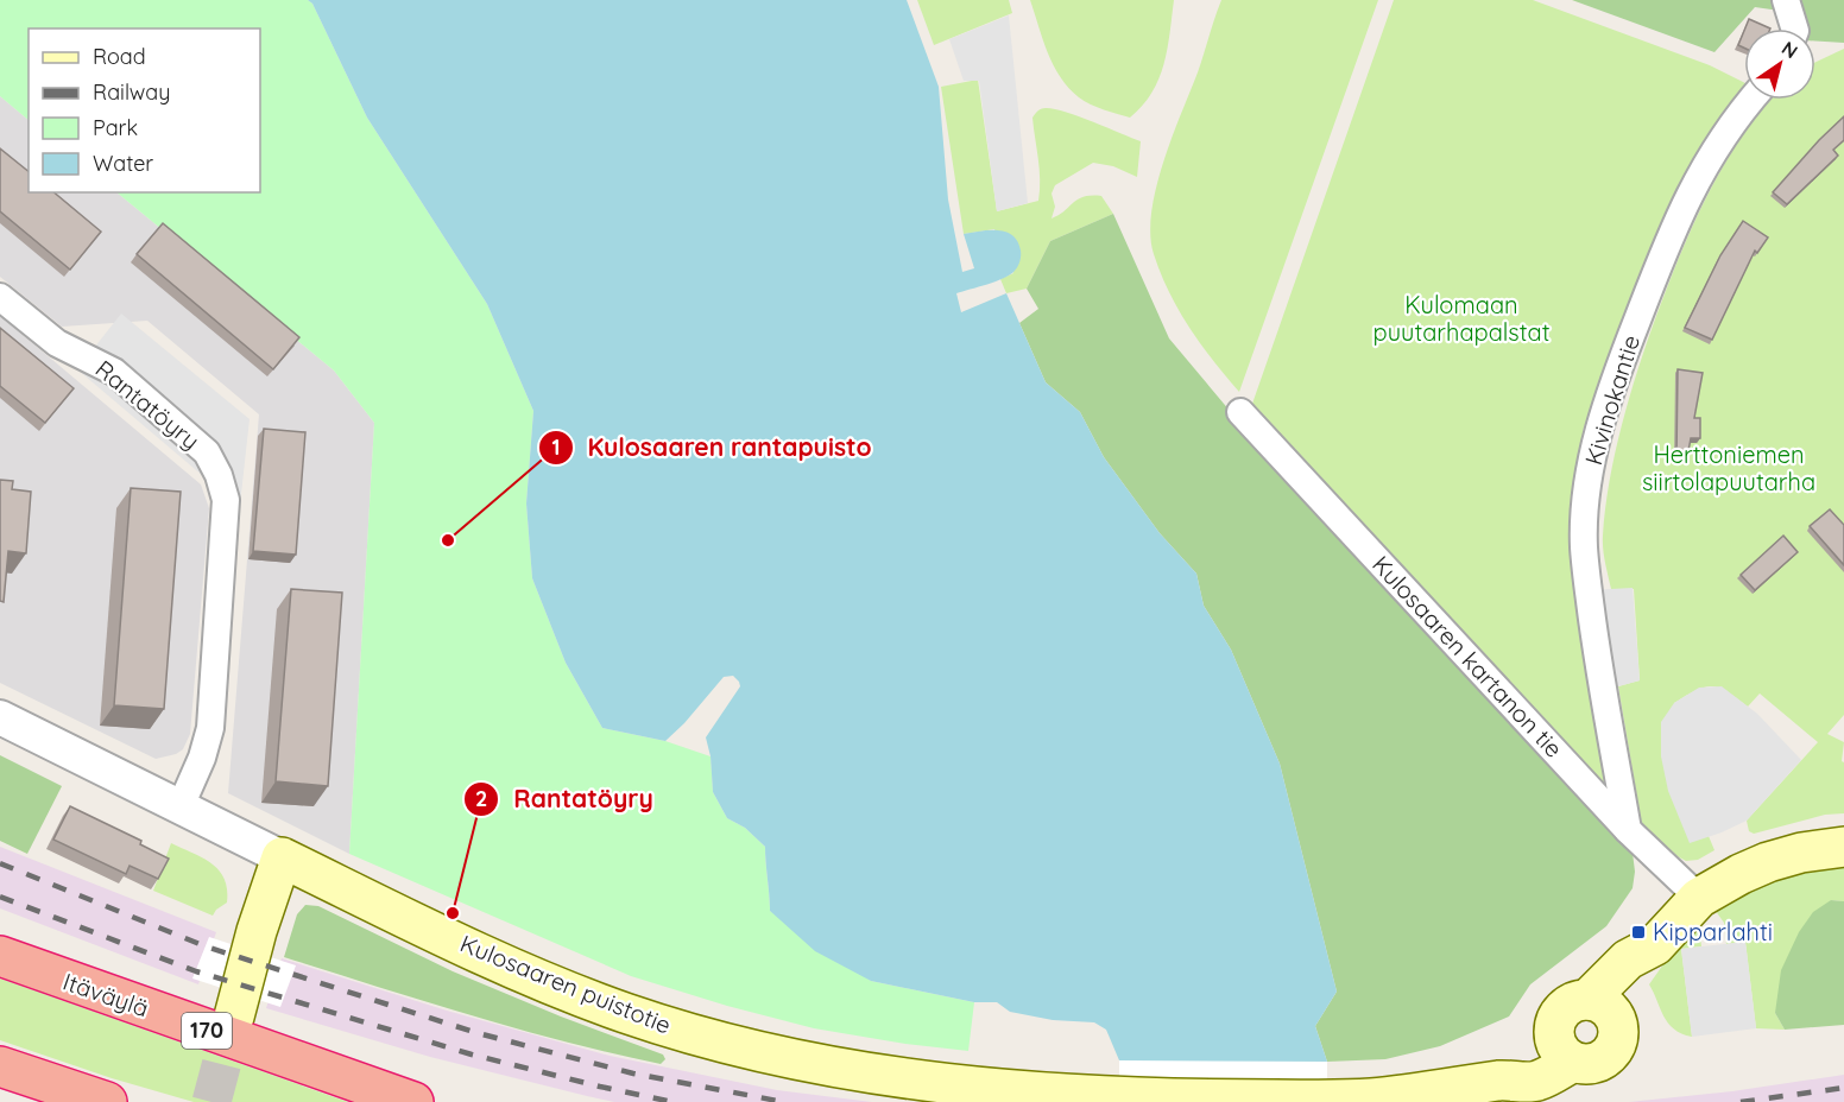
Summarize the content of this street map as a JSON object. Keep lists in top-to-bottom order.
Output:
{
  "streets": {
    "highway": ["Itäväylä", "170"],
    "main road": ["Kulosaaren puistotie"],
    "street": ["Kivinokantie", "Rantatöyry", "Kulosaaren kartanon tie"]
  },
  "crossings": [
    ["Kivinokantie", "Kulosaaren kartanon tie"],
    ["Rantatöyry", "Kulosaaren puistotie"]
  ],
  "parks": ["Kulomaan puutarhapalstat", "Herttoniemen siirtolapuutarha"],
  "places": {
    "other": ["Kulosaaren rantapuisto", "Rantatöyry"],
    "transit": ["Kipparlahti"]
  },
  "legend": [
    "Road",
    "Railway",
    "Park",
    "Water"
  ],
  "north": "top right"
}
